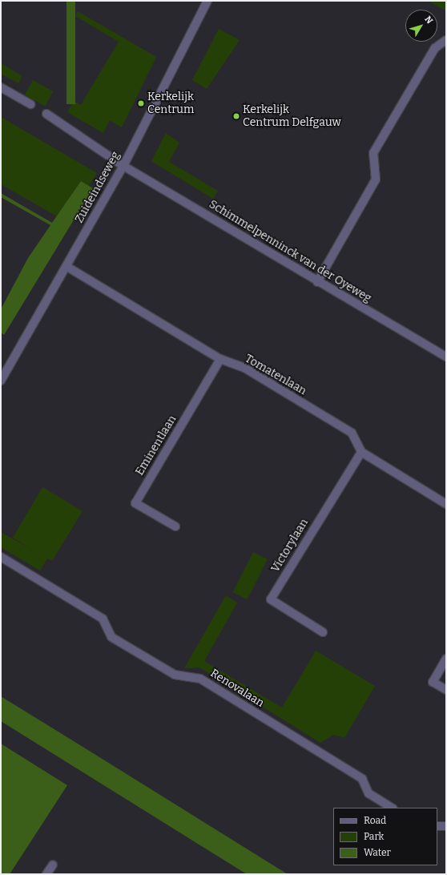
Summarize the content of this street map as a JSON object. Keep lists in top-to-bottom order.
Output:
{
  "streets": {
    "street": [
      "Zuideindseweg",
      "Schimmelpenninck van der Oyeweg",
      "Tomatenlaan",
      "Eminentlaan",
      "Victorylaan",
      "Renovalaan"
    ]
  },
  "crossings": [
    ["Zuideindseweg", "Schimmelpenninck van der Oyeweg"],
    ["Zuideindseweg", "Tomatenlaan"],
    ["Tomatenlaan", "Eminentlaan"],
    ["Tomatenlaan", "Victorylaan"]
  ],
  "places": ["Kerkelijk Centrum", "Kerkelijk Centrum Delfgauw"],
  "legend": ["Road", "Park", "Water"],
  "north": "top right"
}
